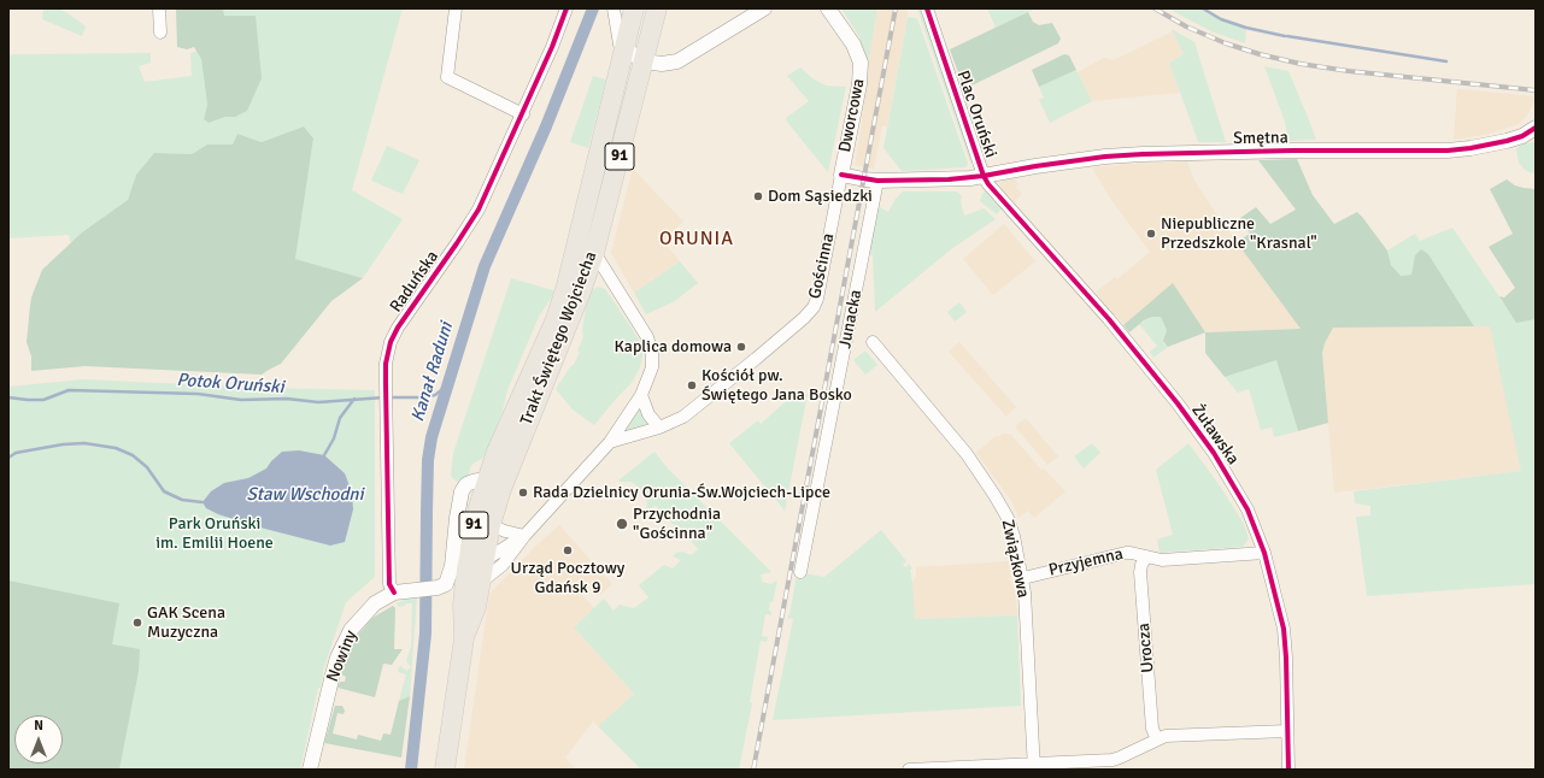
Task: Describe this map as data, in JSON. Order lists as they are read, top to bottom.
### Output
{
  "streets": {
    "main road": ["91", "Trakt Świętego Wojciecha"],
    "street": [
      "Plac Oruński",
      "Dworcowa",
      "Smętna",
      "Gościnna",
      "Raduńska",
      "Junacka",
      "Żuławska",
      "Związkowa",
      "Przyjemna",
      "Urocza",
      "Nowiny"
    ]
  },
  "crossings": [
    ["Plac Oruński", "Dworcowa"],
    ["Plac Oruński", "Smętna"],
    ["Plac Oruński", "Gościnna"],
    ["Plac Oruński", "Junacka"],
    ["Plac Oruński", "Żuławska"],
    ["Dworcowa", "Gościnna"],
    ["Smętna", "Żuławska"],
    ["Raduńska", "Nowiny"],
    ["Trakt Świętego Wojciecha", "Nowiny"],
    ["Żuławska", "Przyjemna"],
    ["Związkowa", "Przyjemna"],
    ["Przyjemna", "Urocza"]
  ],
  "districts": ["ORUNIA"],
  "water": ["Kanał Raduni", "Potok Oruński", "Staw Wschodni"],
  "parks": ["Park Oruński im. Emilii Hoene"],
  "places": [
    "Dom Sąsiedzki",
    "Niepubliczne Przedszkole \"Krasnal\"",
    "Kaplica domowa",
    "Kościół pw. Świętego Jana Bosko",
    "Rada Dzielnicy Orunia-Św.Wojciech-Lipce",
    "Przychodnia \"Gościnna\"",
    "Urząd Pocztowy Gdańsk 9",
    "GAK Scena Muzyczna"
  ],
  "north": "top"
}
